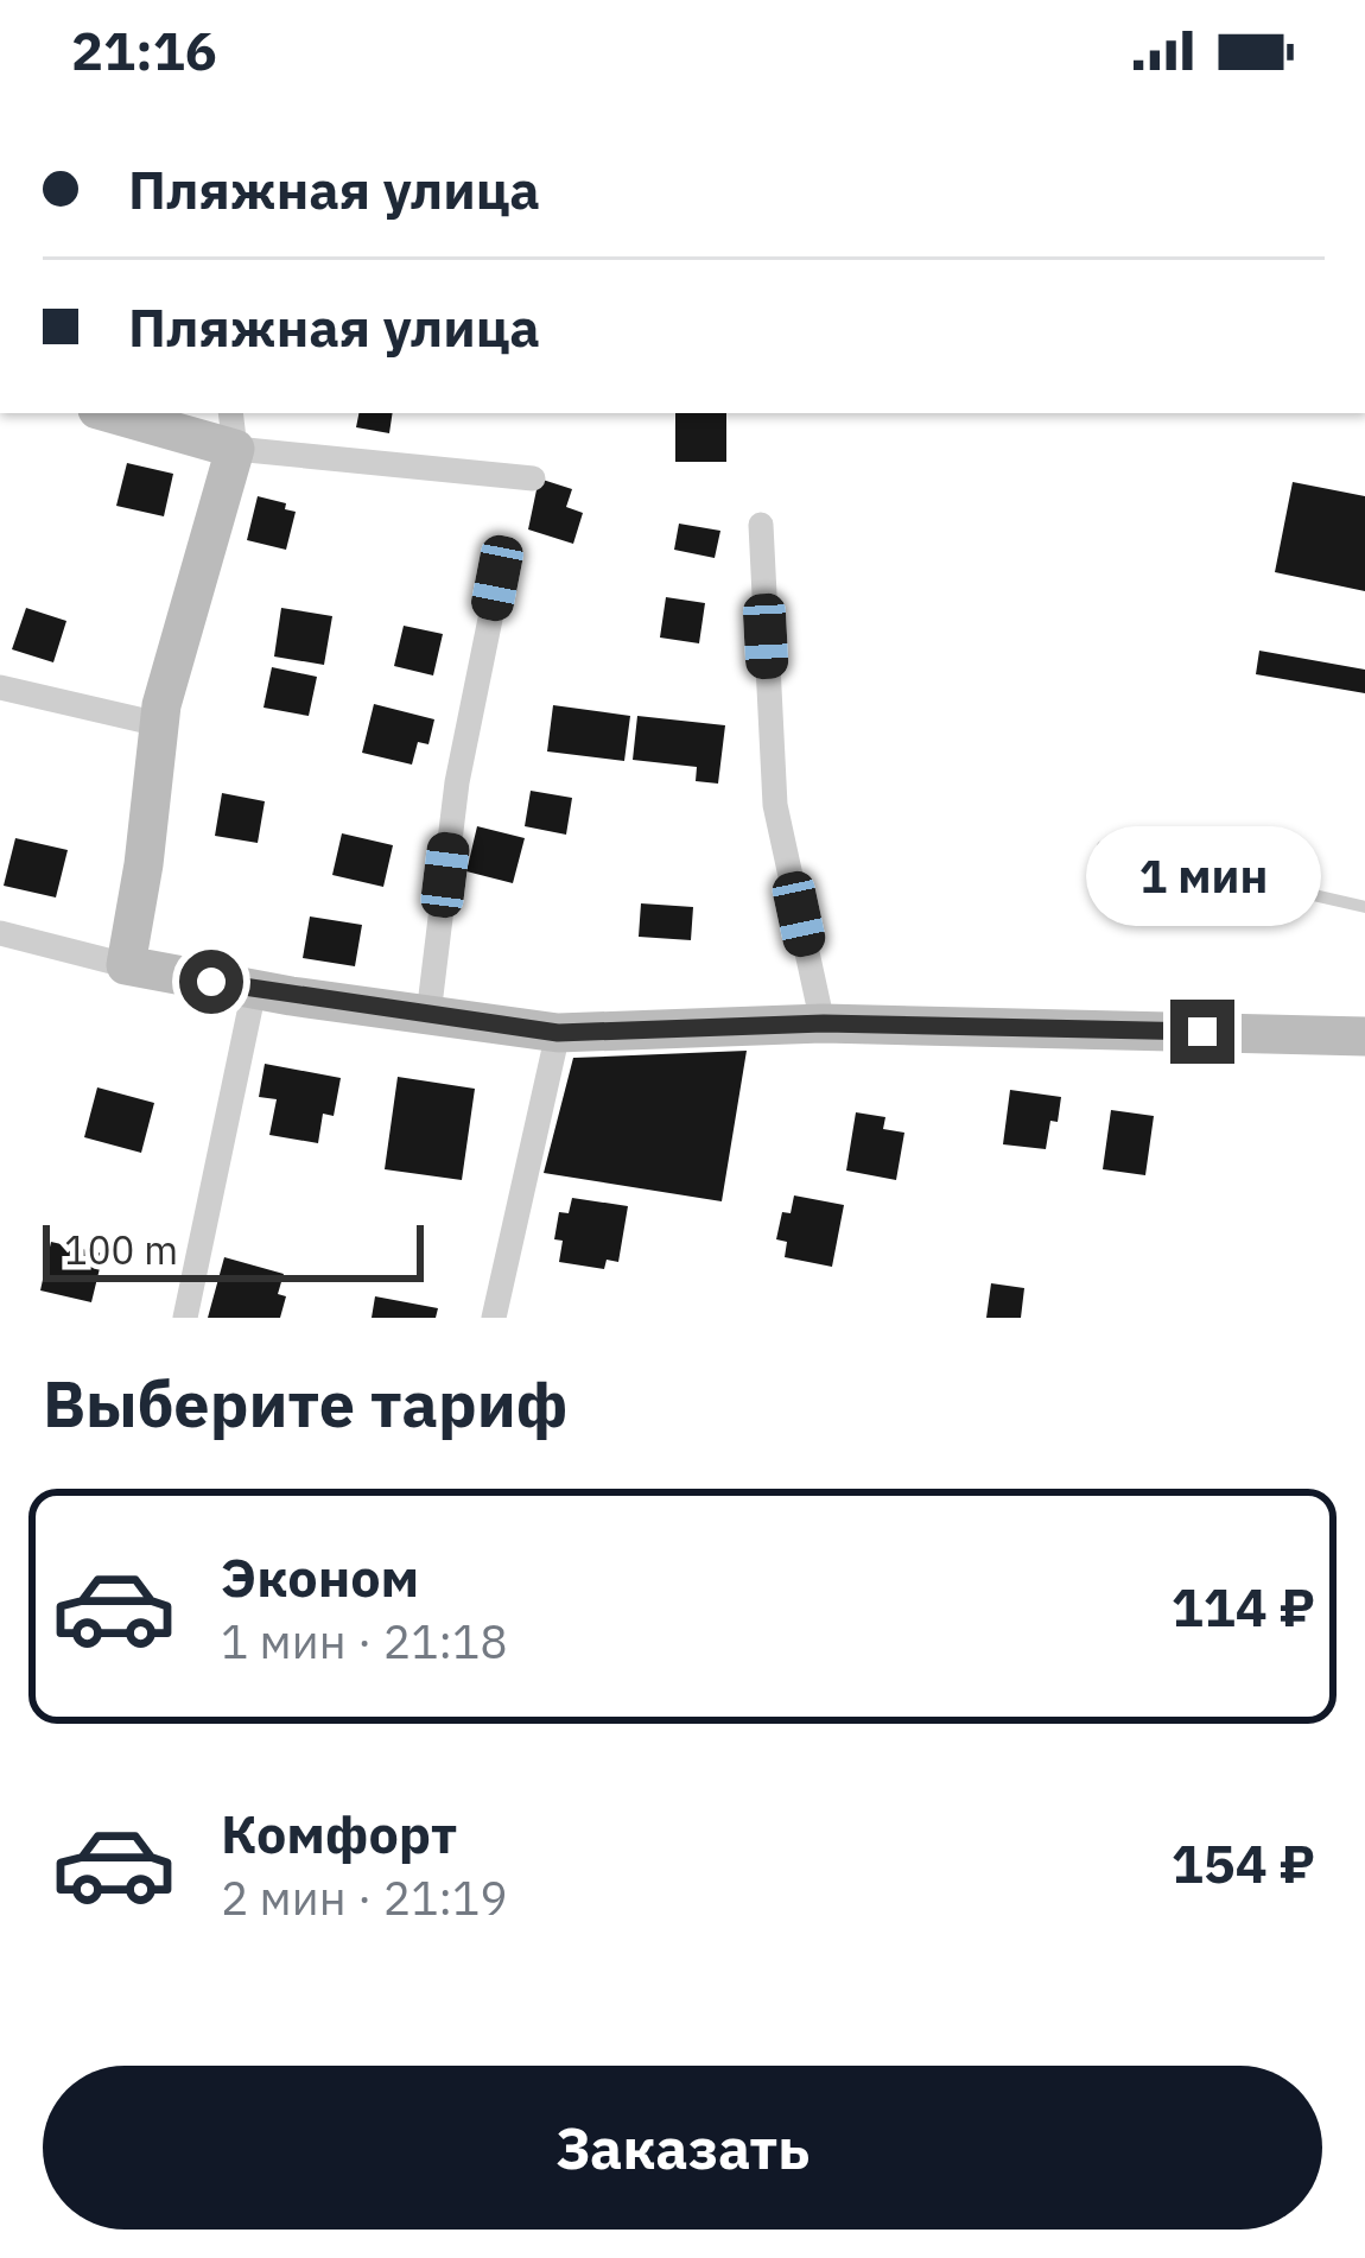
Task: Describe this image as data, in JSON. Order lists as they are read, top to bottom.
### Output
{
  "scale_bar": "100 m",
  "page": {
    "status": "21:16",
    "banner": ["Пляжная улица", "Пляжная улица"],
    "bubble": "1 мин",
    "scale": "100 m",
    "heading": "Выберите тариф",
    "list": [
      {
        "name": "Эконом",
        "note": "1 мин · 21:18",
        "value": "114 ₽"
      },
      {
        "name": "Комфорт",
        "note": "2 мин · 21:19",
        "value": "154 ₽"
      }
    ],
    "buttons": "Заказать"
  }
}
